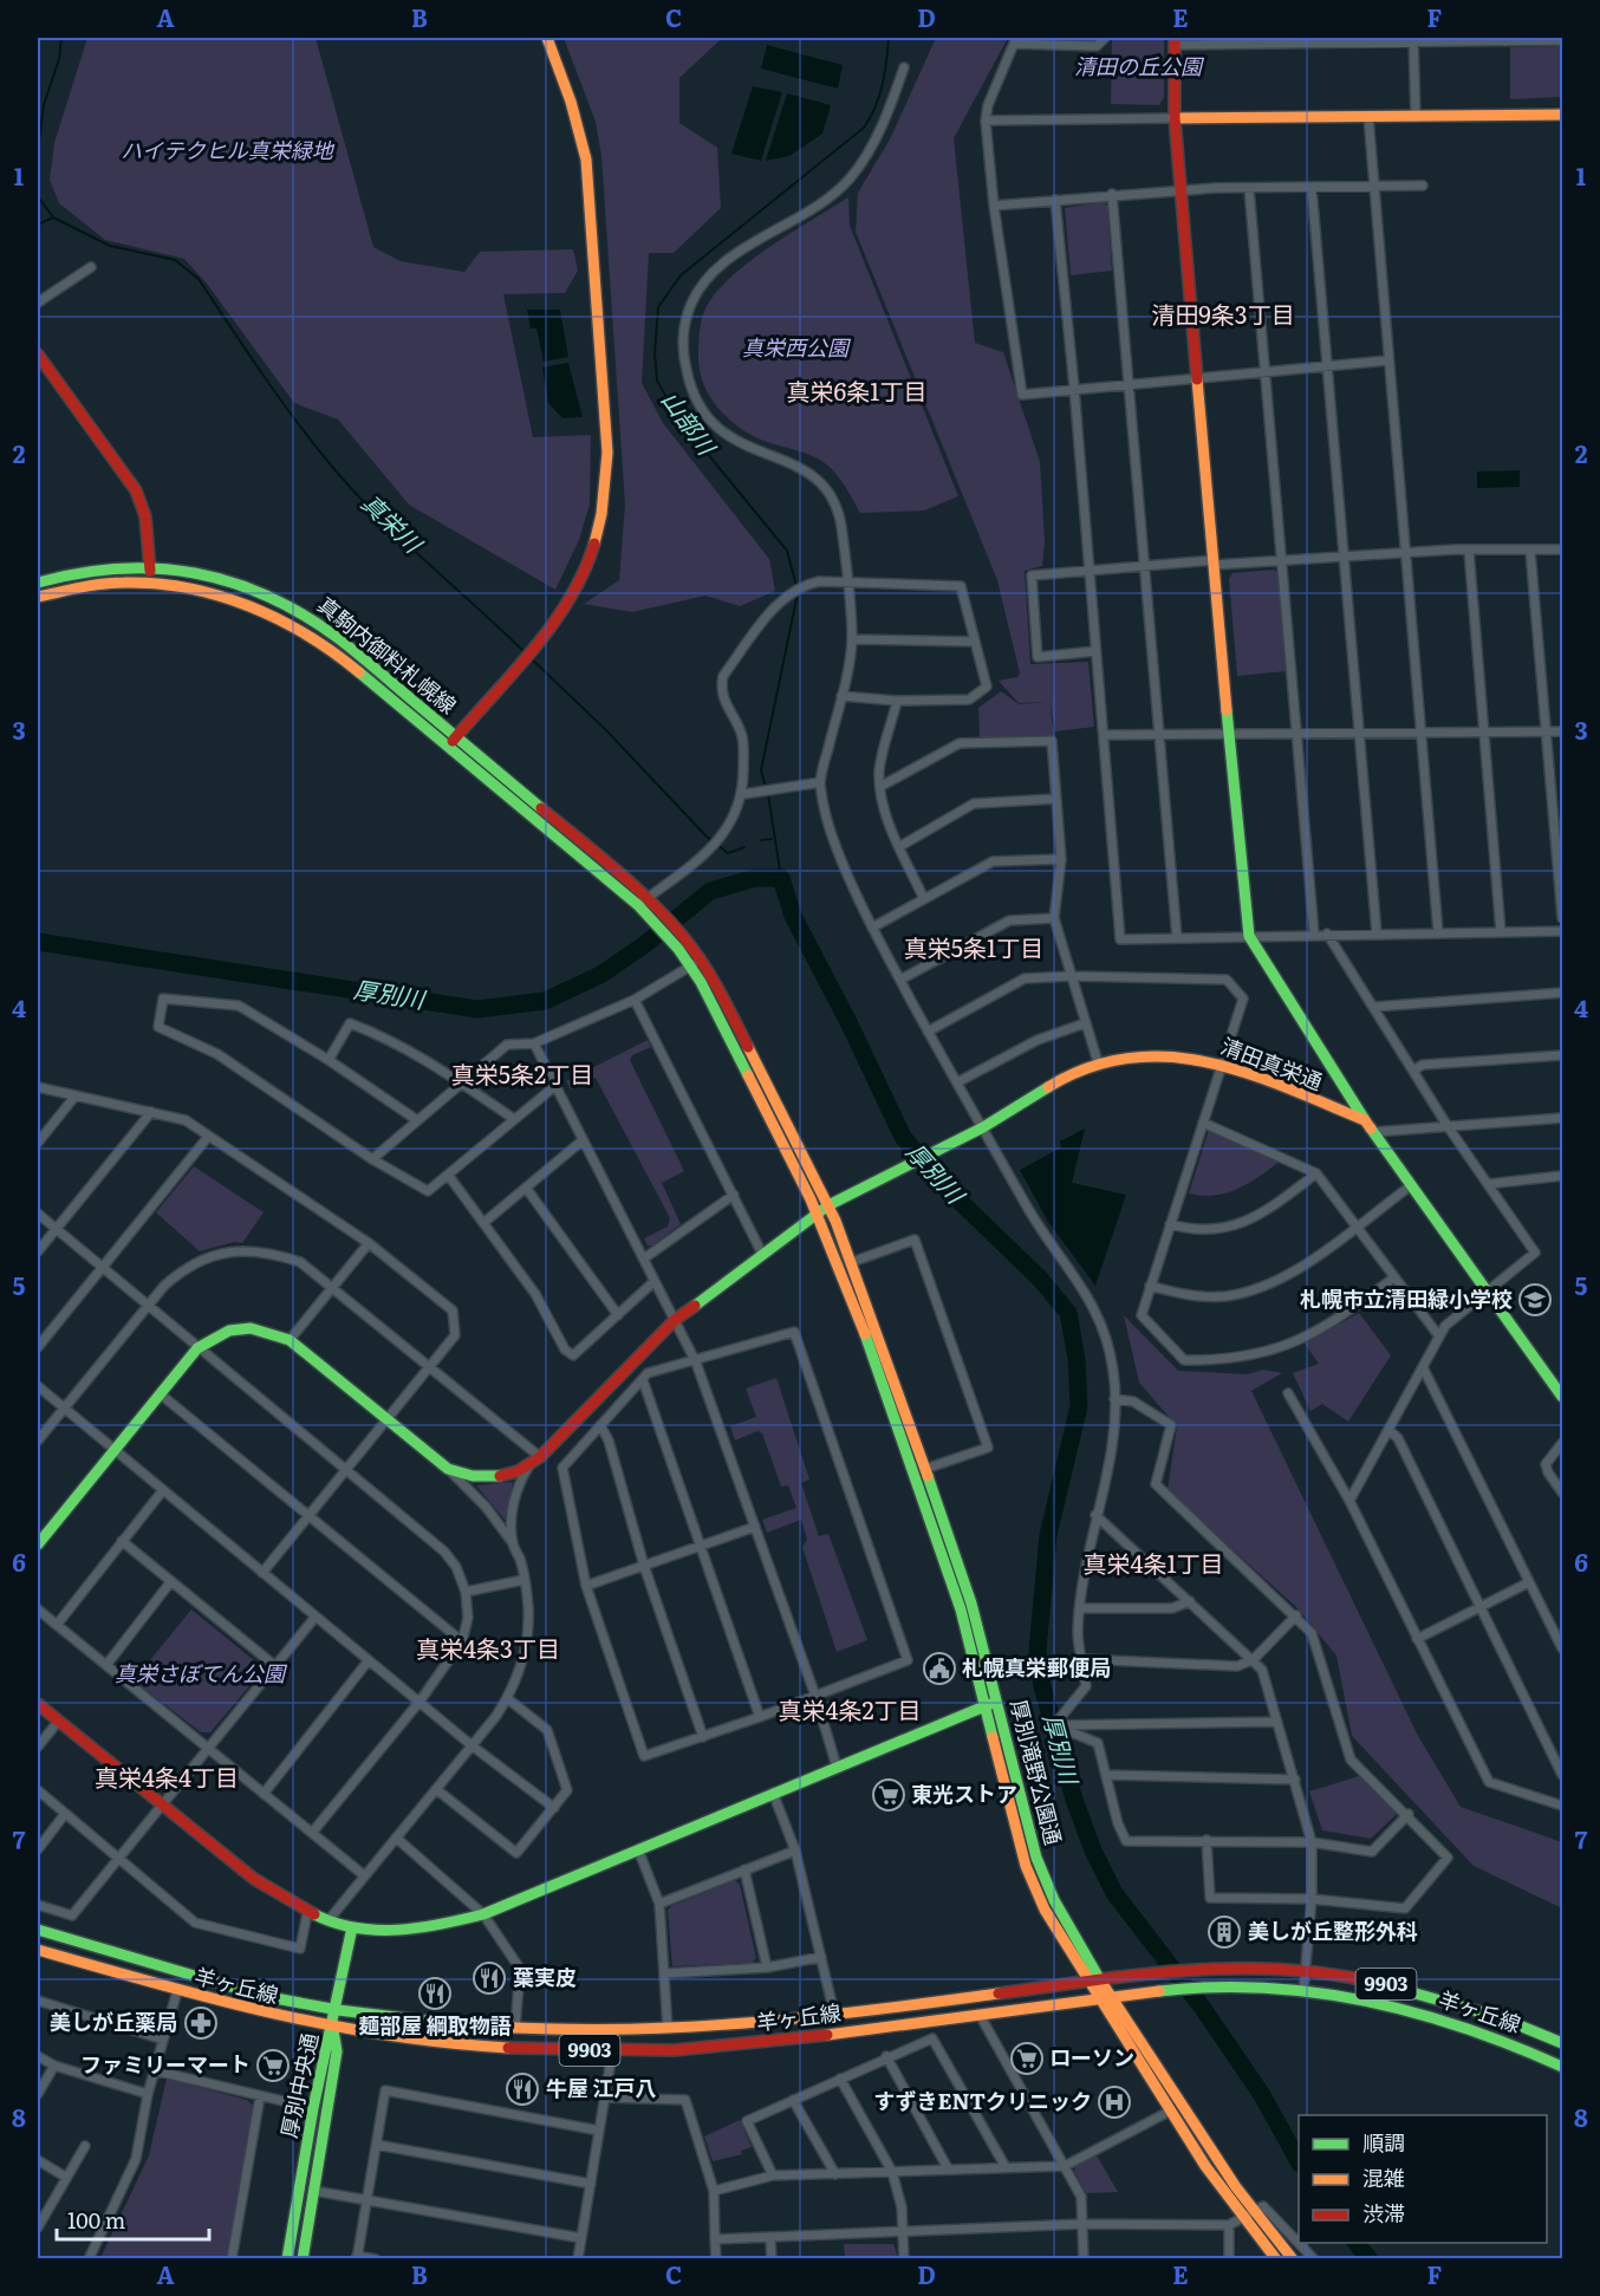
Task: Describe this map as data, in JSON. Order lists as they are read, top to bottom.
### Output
{
  "streets": {
    "main road": [
      "真駒内御料札幌線",
      "清田真栄通",
      "厚別滝野公園通",
      "9903",
      "羊ヶ丘線",
      "厚別中央通"
    ]
  },
  "crossings": [
    ["清田真栄通", "厚別滝野公園通"],
    ["厚別滝野公園通", "羊ヶ丘線"],
    ["羊ヶ丘線", "厚別中央通"]
  ],
  "districts": [
    "清田9条3丁目",
    "真栄6条1丁目",
    "真栄5条1丁目",
    "真栄5条2丁目",
    "真栄4条1丁目",
    "真栄4条3丁目",
    "真栄4条2丁目",
    "真栄4条4丁目"
  ],
  "water": ["山部川", "真栄川", "厚別川"],
  "parks": [
    "清田の丘公園",
    "ハイテクヒル真栄緑地",
    "真栄西公園",
    "真栄さぼてん公園"
  ],
  "places": {
    "school or university": ["札幌市立清田緑小学校"],
    "public building": ["札幌真栄郵便局"],
    "supermarket": ["東光ストア", "ローソン", "ファミリーマート"],
    "building": ["美しが丘整形外科"],
    "restaurant": ["葉実皮", "麺部屋 綱取物語", "牛屋 江戸八"],
    "pharmacy": ["美しが丘薬局"],
    "hospital": ["すずきENTクリニック"]
  },
  "legend": ["順調", "混雑", "渋滞"],
  "scale_bar": "100 m",
  "grid": {
    "columns": [
      "A",
      "B",
      "C",
      "D",
      "E",
      "F"
    ],
    "rows": [
      "1",
      "2",
      "3",
      "4",
      "5",
      "6",
      "7",
      "8"
    ]
  }
}
